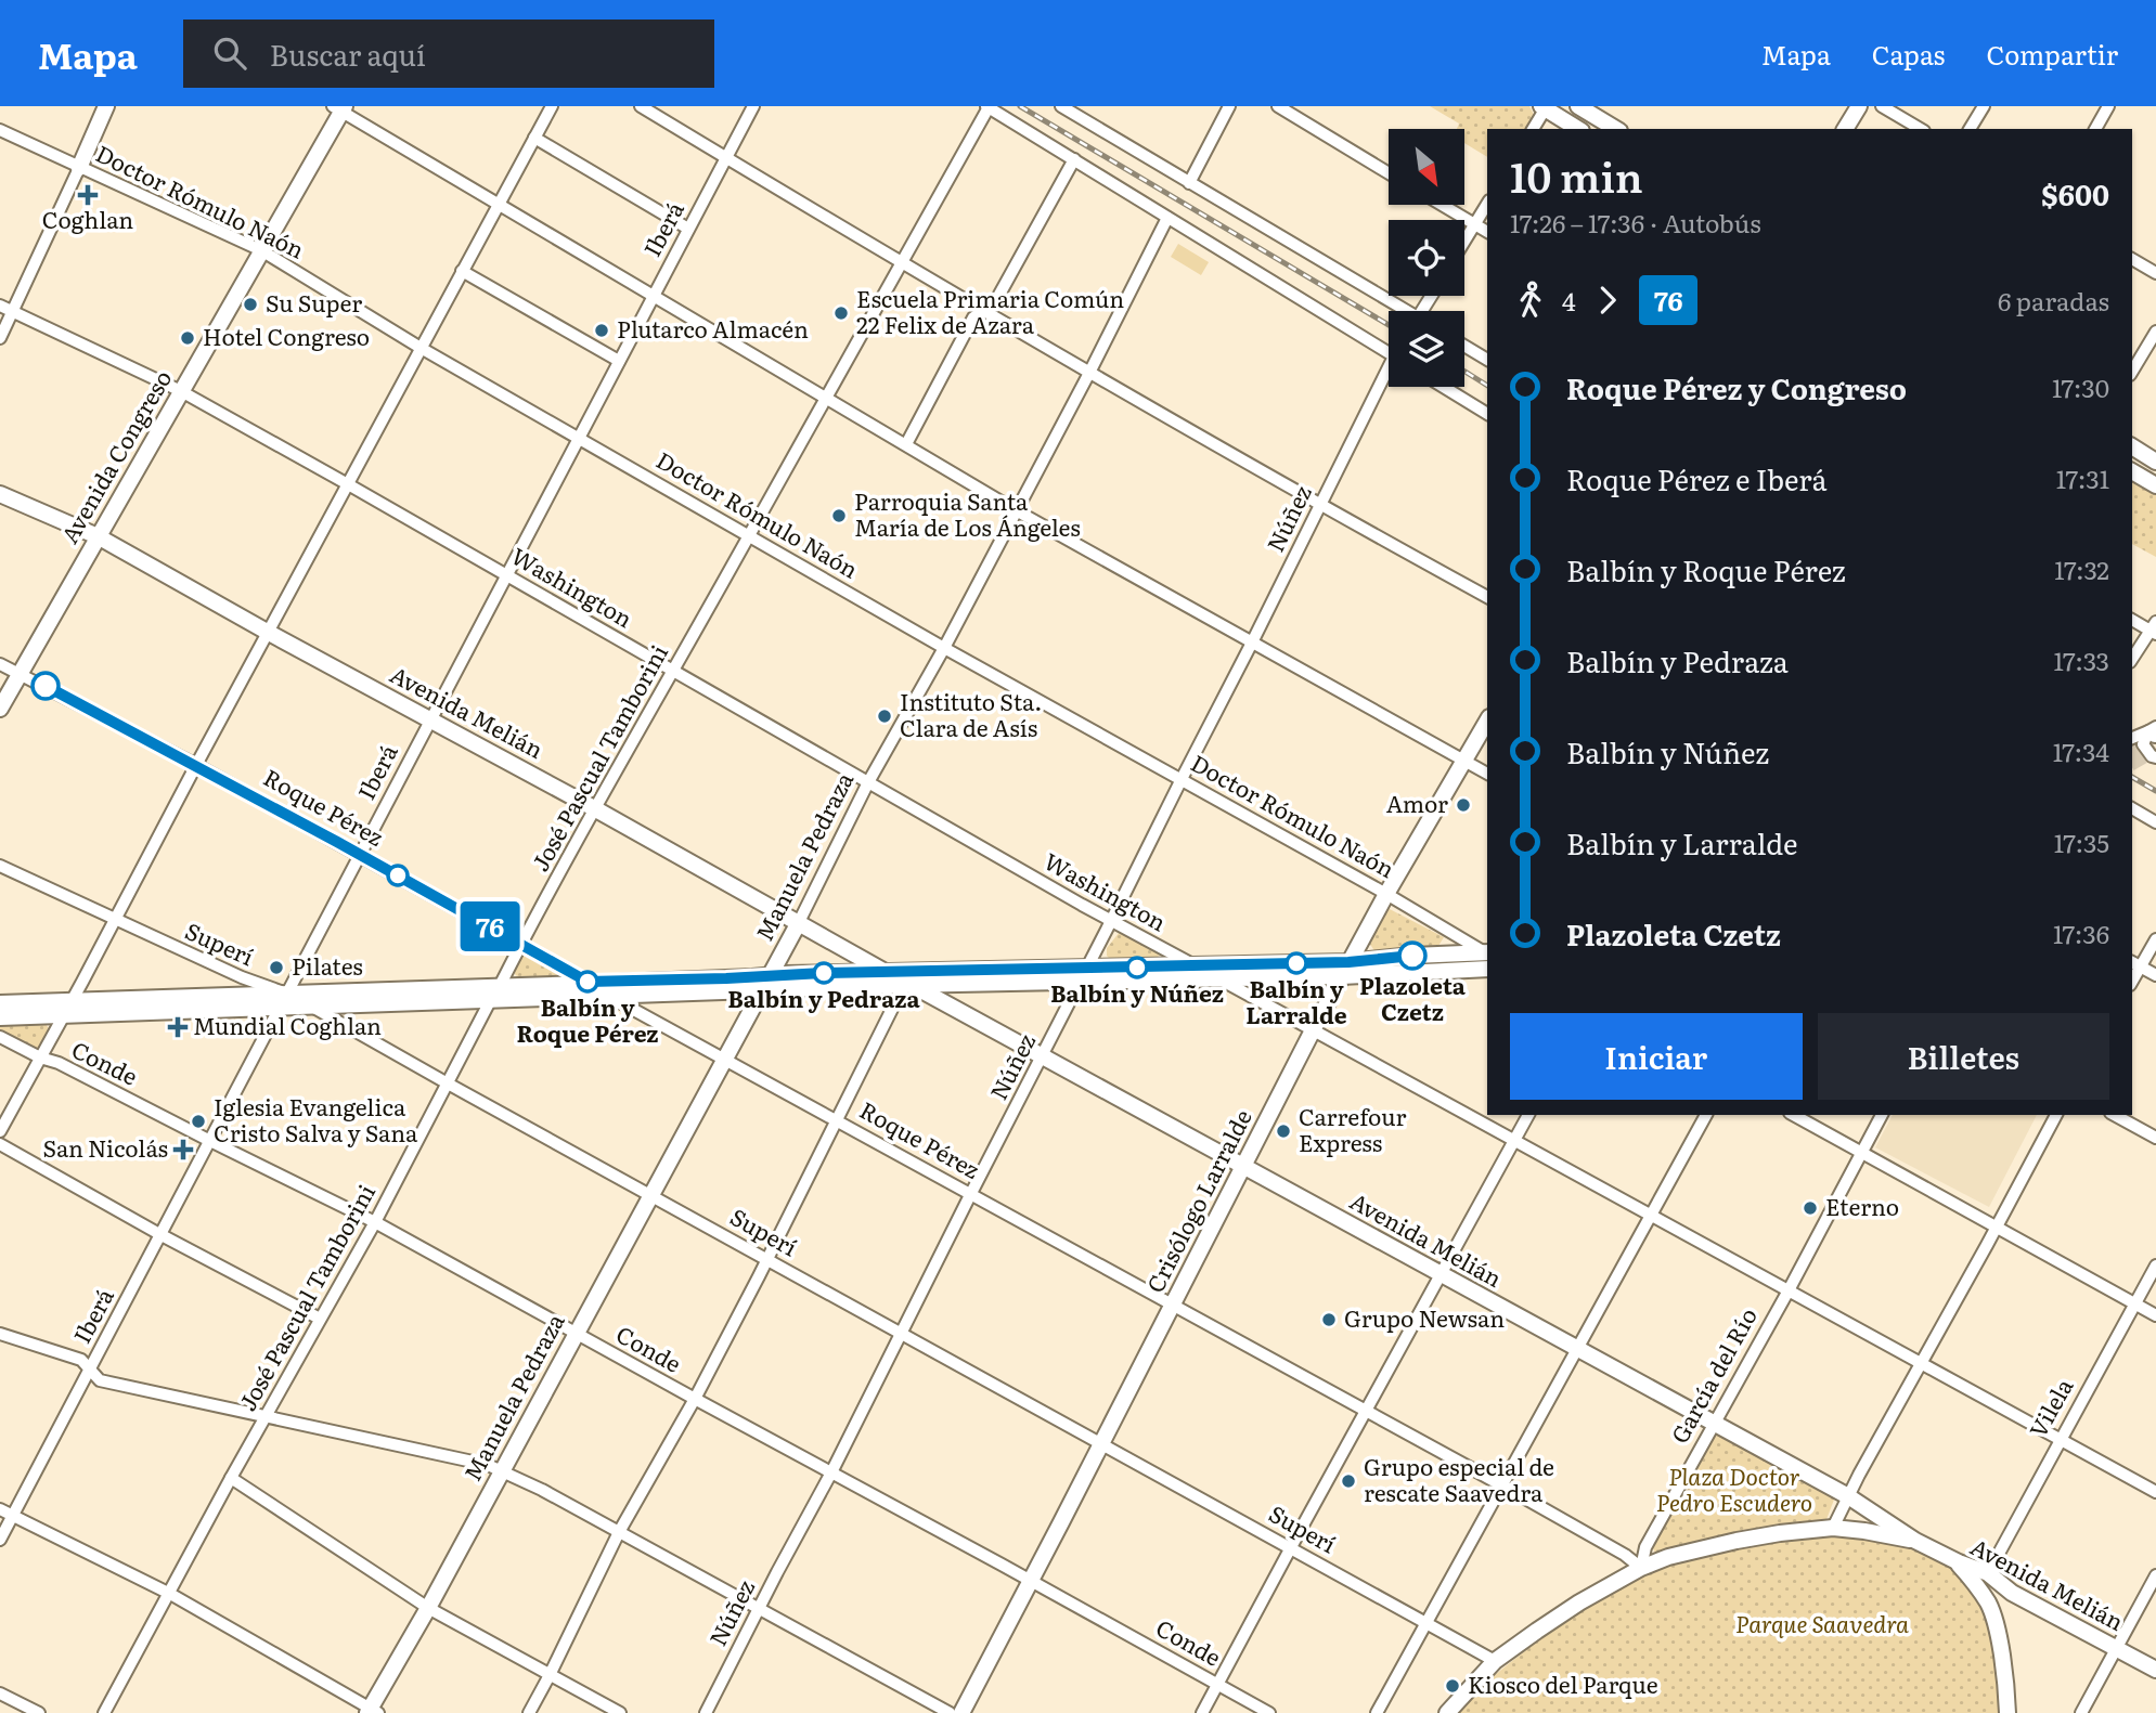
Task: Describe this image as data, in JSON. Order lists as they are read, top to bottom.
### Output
{
  "streets": {
    "street": [
      "Doctor Rómulo Naón",
      "Iberá",
      "Avenida Congreso",
      "Núñez",
      "Washington",
      "Avenida Melián",
      "José Pascual Tamborini",
      "Roque Pérez",
      "Manuela Pedraza",
      "Superí",
      "Conde",
      "Crisólogo Larralde",
      "García del Río",
      "Vilela"
    ]
  },
  "crossings": [
    ["Doctor Rómulo Naón", "Iberá"],
    ["Doctor Rómulo Naón", "Avenida Congreso"],
    ["Doctor Rómulo Naón", "Núñez"],
    ["Doctor Rómulo Naón", "José Pascual Tamborini"],
    ["Doctor Rómulo Naón", "Manuela Pedraza"],
    ["Doctor Rómulo Naón", "Crisólogo Larralde"],
    ["Iberá", "Washington"],
    ["Iberá", "Avenida Melián"],
    ["Iberá", "Roque Pérez"],
    ["Iberá", "Superí"],
    ["Iberá", "Conde"],
    ["Avenida Congreso", "Washington"],
    ["Avenida Congreso", "Avenida Melián"],
    ["Avenida Congreso", "Roque Pérez"],
    ["Núñez", "Washington"],
    ["Núñez", "Avenida Melián"],
    ["Núñez", "Roque Pérez"],
    ["Núñez", "Superí"],
    ["Núñez", "Conde"],
    ["Washington", "José Pascual Tamborini"],
    ["Washington", "Manuela Pedraza"],
    ["Avenida Melián", "José Pascual Tamborini"],
    ["Avenida Melián", "Manuela Pedraza"],
    ["Avenida Melián", "Crisólogo Larralde"],
    ["Avenida Melián", "García del Río"],
    ["Avenida Melián", "Vilela"],
    ["José Pascual Tamborini", "Roque Pérez"],
    ["José Pascual Tamborini", "Superí"],
    ["José Pascual Tamborini", "Conde"],
    ["Roque Pérez", "Manuela Pedraza"],
    ["Roque Pérez", "Crisólogo Larralde"],
    ["Roque Pérez", "García del Río"],
    ["Manuela Pedraza", "Superí"],
    ["Manuela Pedraza", "Conde"],
    ["Superí", "Crisólogo Larralde"],
    ["Conde", "Crisólogo Larralde"]
  ],
  "parks": ["Plaza Doctor Pedro Escudero", "Parque Saavedra"],
  "places": {
    "health": ["Coghlan", "Mundial Coghlan", "San Nicolás"],
    "other": [
      "Su Super",
      "Escuela Primaria Común 22 Felix de Azara",
      "Plutarco Almacén",
      "Hotel Congreso",
      "Parroquia Santa María de Los Ángeles",
      "Instituto Sta. Clara de Asís",
      "Amor",
      "Plazoleta Czetz",
      "Balbín y Larralde",
      "Pilates",
      "Balbín y Núñez",
      "Balbín y Pedraza",
      "Balbín y Roque Pérez",
      "Iglesia Evangelica Cristo Salva y Sana",
      "Carrefour Express",
      "Eterno",
      "Grupo Newsan",
      "Grupo especial de rescate Saavedra",
      "Kiosco del Parque"
    ]
  },
  "lines": ["bus line 76"],
  "north": "bottom right",
  "page": {
    "header": "Mapa",
    "search": "Buscar aquí",
    "nav": ["Mapa", "Capas", "Compartir"],
    "on_map": "76",
    "heading": ["10 min", "17:26 – 17:36 · Autobús", "$600"],
    "legs": ["4", "76", "6 paradas"],
    "list": [
      {
        "name": "Roque Pérez y Congreso",
        "value": "17:30"
      },
      {
        "name": "Roque Pérez e Iberá",
        "value": "17:31"
      },
      {
        "name": "Balbín y Roque Pérez",
        "value": "17:32"
      },
      {
        "name": "Balbín y Pedraza",
        "value": "17:33"
      },
      {
        "name": "Balbín y Núñez",
        "value": "17:34"
      },
      {
        "name": "Balbín y Larralde",
        "value": "17:35"
      },
      {
        "name": "Plazoleta Czetz",
        "value": "17:36"
      }
    ],
    "buttons": ["Iniciar", "Billetes"]
  }
}
